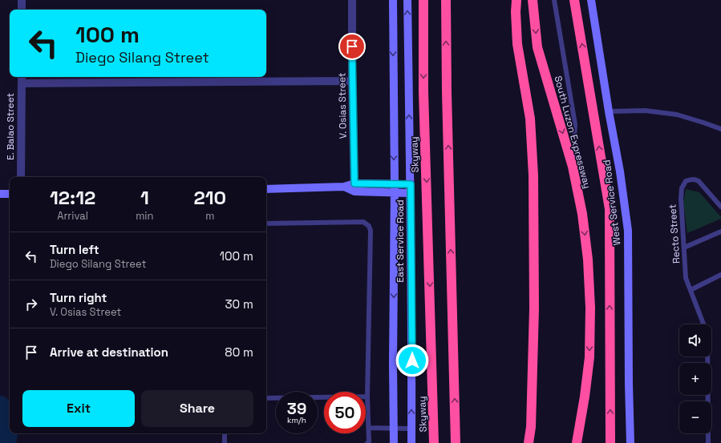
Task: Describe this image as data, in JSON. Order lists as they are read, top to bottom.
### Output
{
  "streets": {
    "highway": ["South Luzon Expressway", "Skyway"],
    "main road": ["West Service Road", "East Service Road"],
    "street": ["V. Osias Street", "E. Balao Street"],
    "lane": ["Recto Street"]
  },
  "page": {
    "turn": ["100 m", "Diego Silang Street"],
    "eta": [
      "12:12",
      "Arrival",
      "1",
      "min",
      "210",
      "m"
    ],
    "list": [
      {
        "name": "Turn left",
        "note": "Diego Silang Street",
        "value": "100 m"
      },
      {
        "name": "Turn right",
        "note": "V. Osias Street",
        "value": "30 m"
      },
      {
        "name": "Arrive at destination",
        "value": "80 m"
      }
    ],
    "map_buttons": ["+", "−"],
    "buttons": ["Exit", "Share"],
    "speed": "39 km/h",
    "limit": "50"
  }
}
